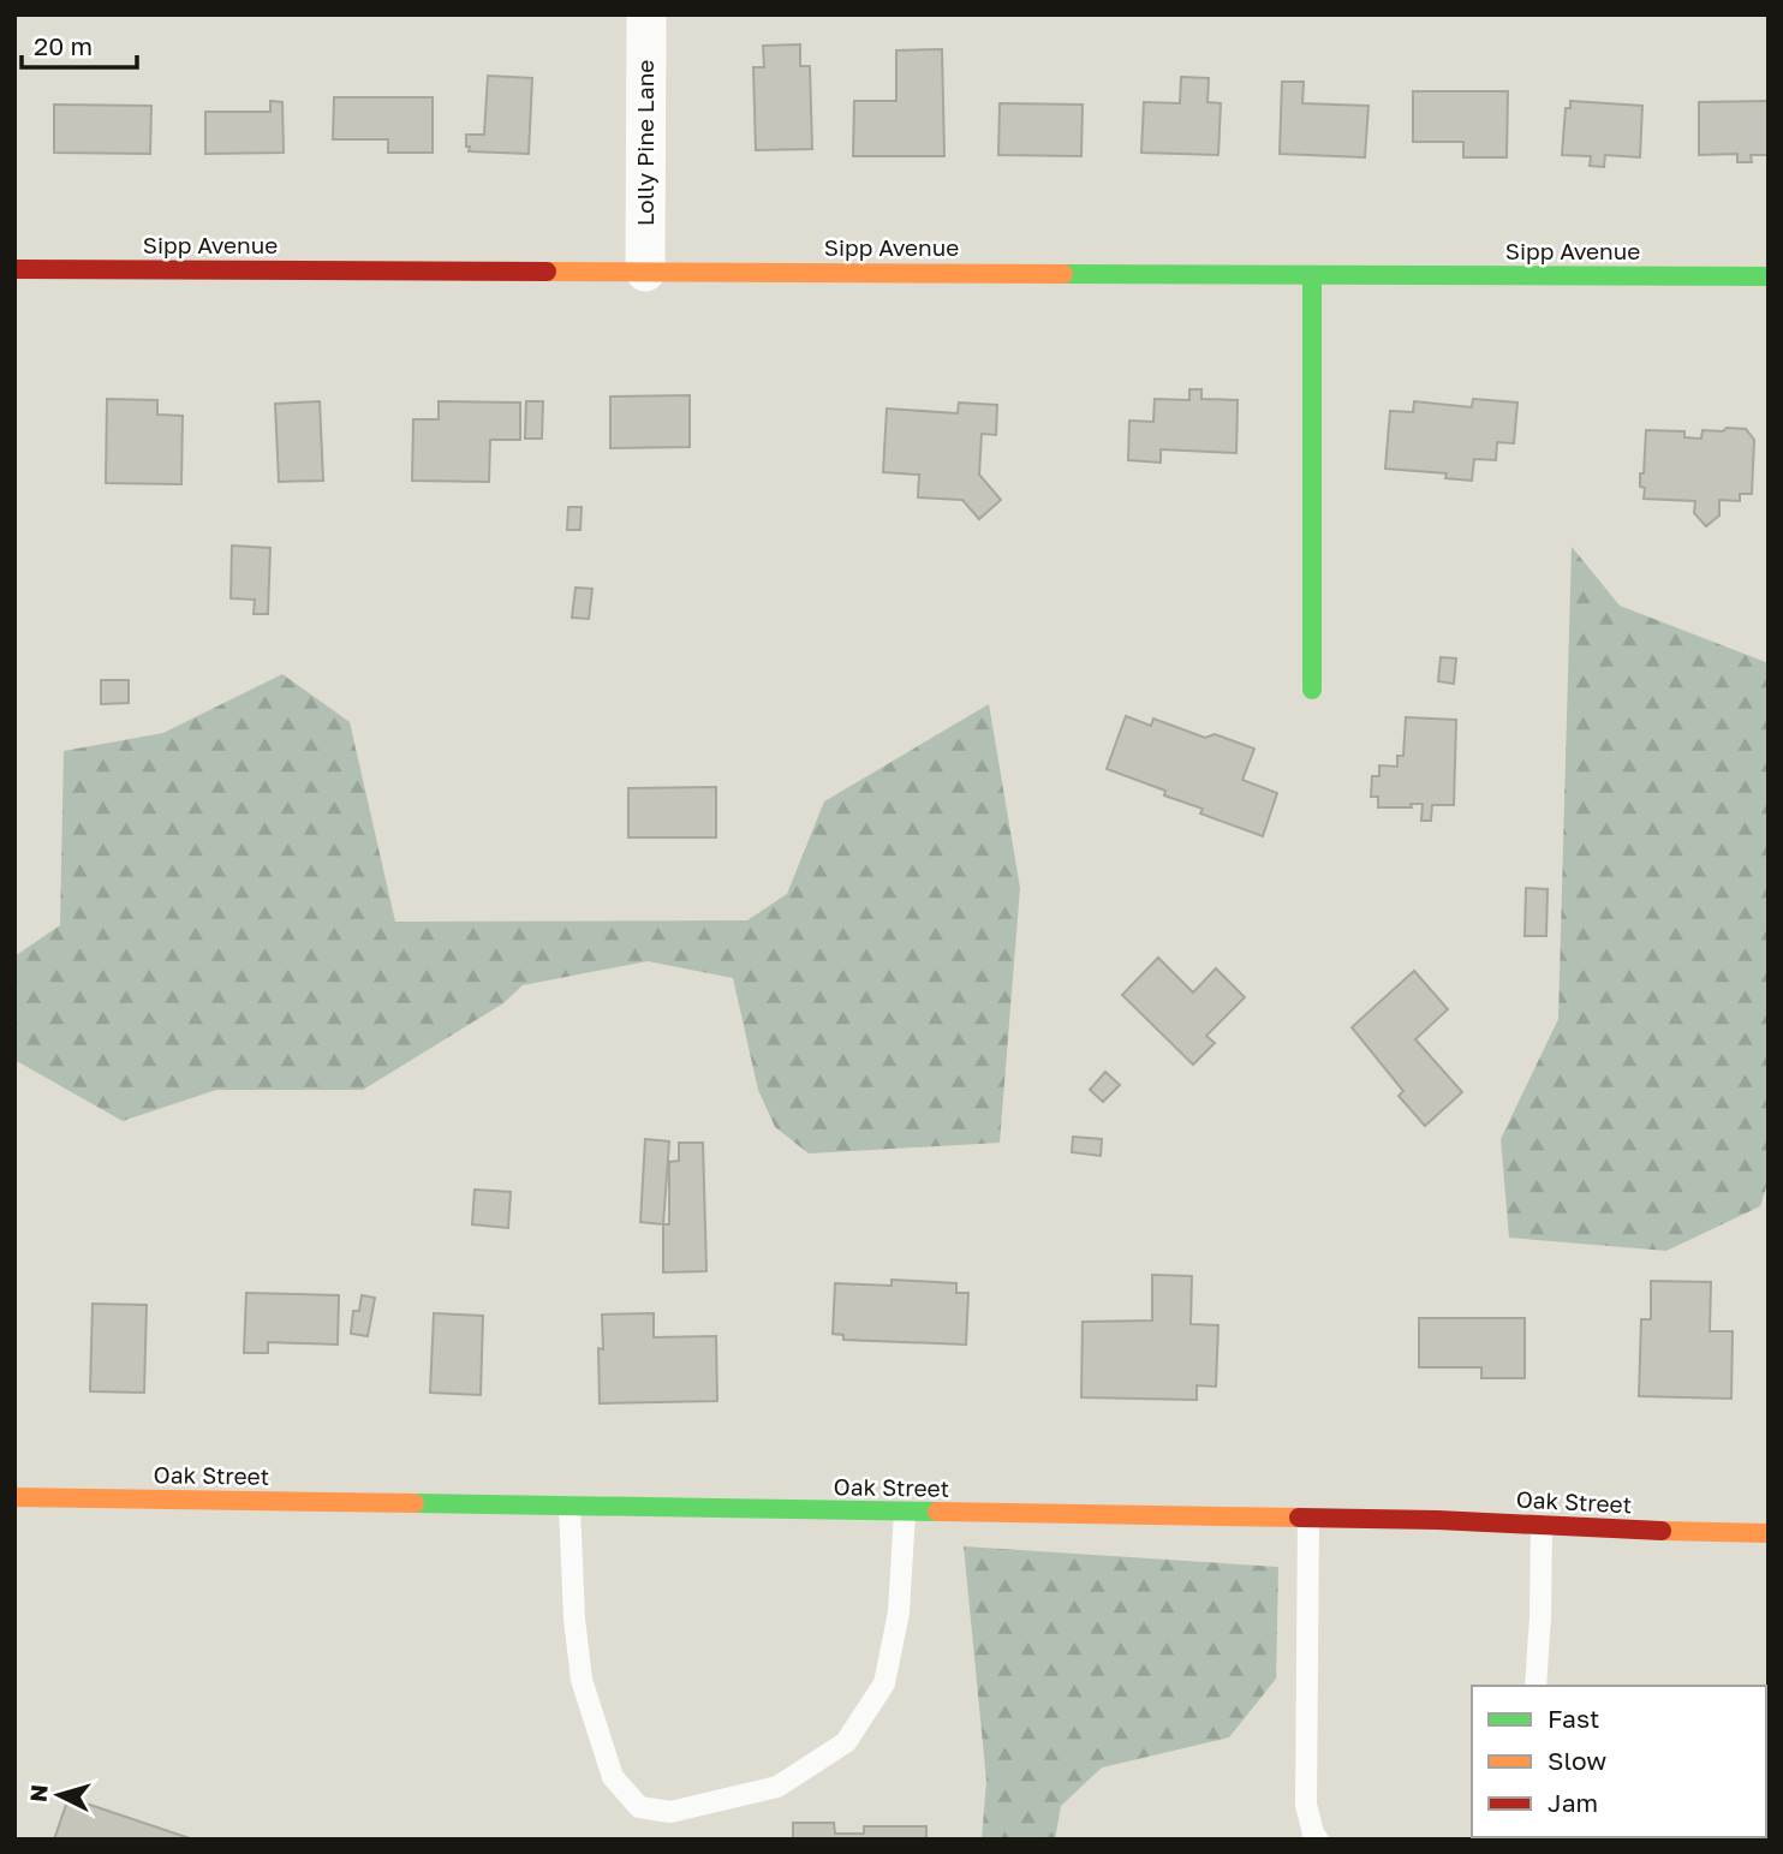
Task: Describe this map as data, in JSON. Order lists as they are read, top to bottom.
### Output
{
  "streets": {
    "street": ["Lolly Pine Lane", "Sipp Avenue", "Oak Street"]
  },
  "crossings": [
    ["Lolly Pine Lane", "Sipp Avenue"]
  ],
  "legend": ["Fast", "Slow", "Jam"],
  "scale_bar": "20 m",
  "north": "left"
}
